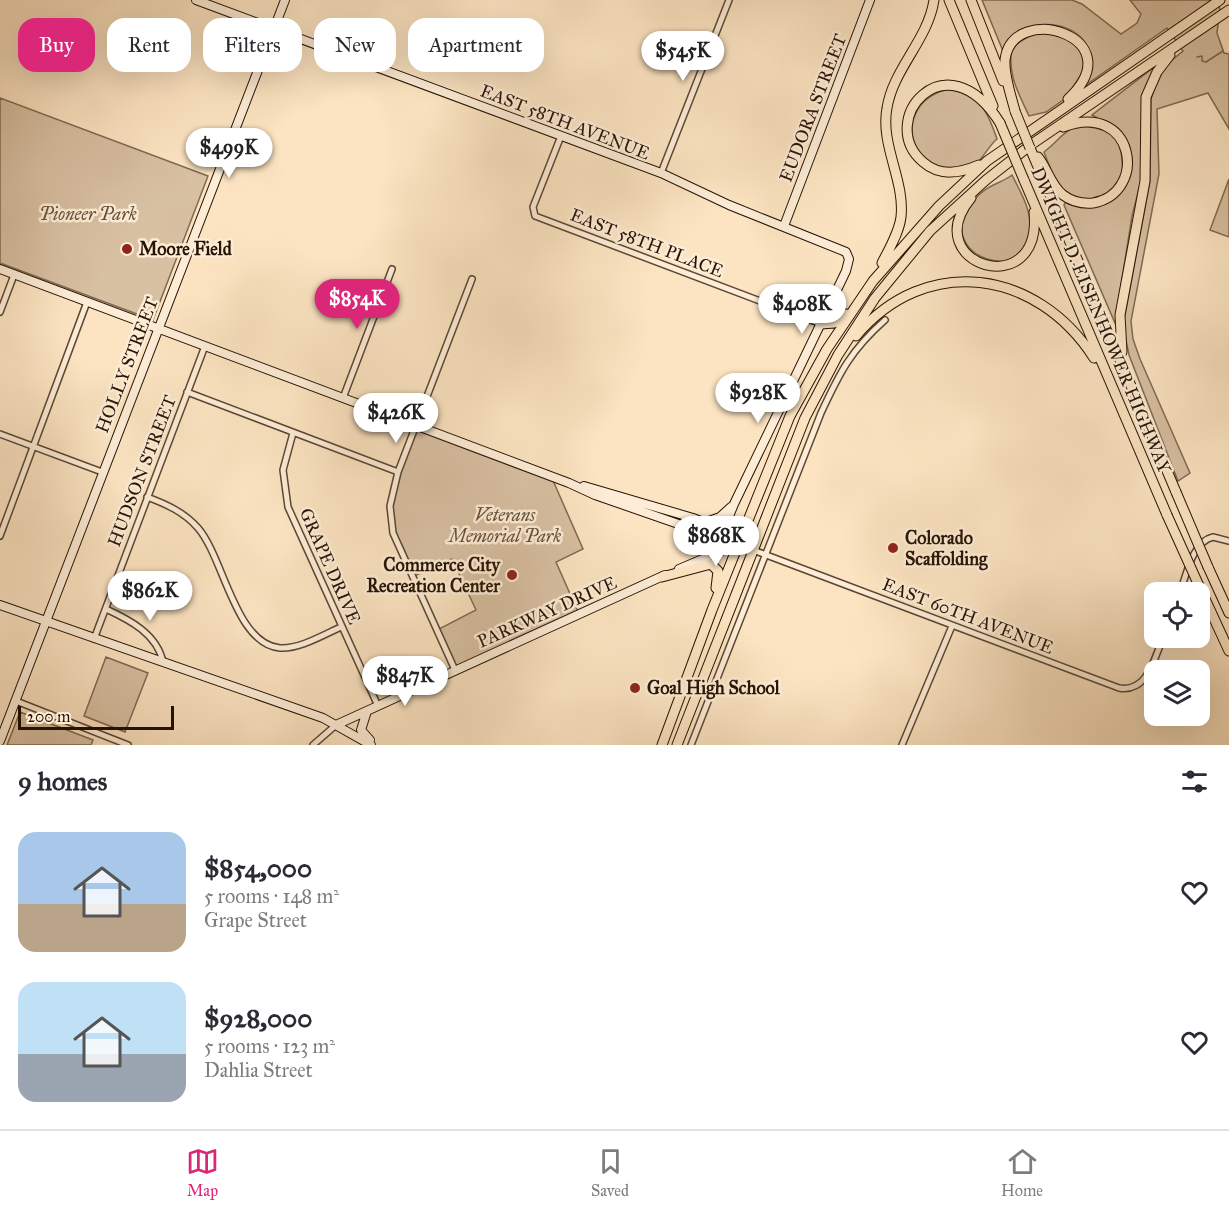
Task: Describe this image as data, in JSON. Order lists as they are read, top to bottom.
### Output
{
  "streets": {
    "highway": ["DWIGHT D. EISENHOWER HIGHWAY"],
    "street": [
      "EUDORA STREET",
      "EAST 58TH AVENUE",
      "EAST 58TH PLACE",
      "HOLLY STREET",
      "HUDSON STREET",
      "GRAPE DRIVE",
      "PARKWAY DRIVE",
      "EAST 60TH AVENUE"
    ]
  },
  "crossings": [
    ["EUDORA STREET", "EAST 58TH AVENUE"],
    ["EAST 58TH AVENUE", "EAST 58TH PLACE"],
    ["HOLLY STREET", "EAST 60TH AVENUE"],
    ["HUDSON STREET", "EAST 60TH AVENUE"],
    ["GRAPE DRIVE", "PARKWAY DRIVE"],
    ["PARKWAY DRIVE", "EAST 60TH AVENUE"]
  ],
  "parks": ["Pioneer Park", "Veterans Memorial Park"],
  "places": [
    "Moore Field",
    "Colorado Scaffolding",
    "Commerce City Recreation Center",
    "Goal High School"
  ],
  "scale_bar": "200 m",
  "page": {
    "chip": [
      "Buy",
      "Rent",
      "Filters",
      "New",
      "Apartment"
    ],
    "price": [
      "$545K",
      "$499K",
      "$854K",
      "$408K",
      "$928K",
      "$426K",
      "$868K",
      "$862K",
      "$847K"
    ],
    "scale": "200 m",
    "heading": "9 homes",
    "list": [
      {
        "name": "$854,000",
        "note": "5 rooms · 148 m² · Grape Street"
      },
      {
        "name": "$928,000",
        "note": "5 rooms · 123 m² · Dahlia Street"
      }
    ],
    "tabs": ["Map", "Saved", "Home"]
  }
}
